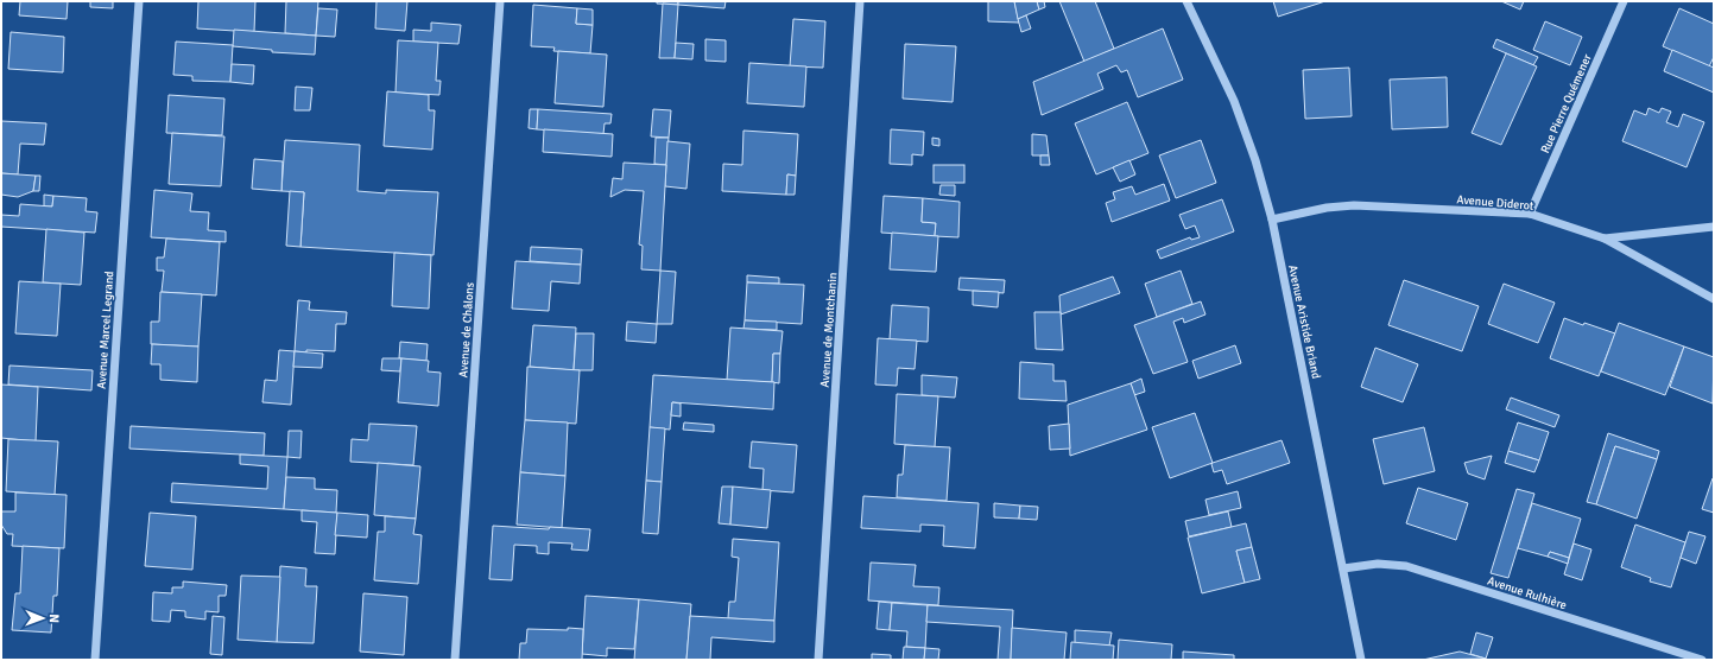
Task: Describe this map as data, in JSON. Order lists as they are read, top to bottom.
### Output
{
  "streets": {
    "street": [
      "Rue Pierre Quémener",
      "Avenue Diderot",
      "Avenue Aristide Briand",
      "Avenue Marcel Legrand",
      "Avenue de Châlons",
      "Avenue de Montchanin",
      "Avenue Rulhière"
    ]
  },
  "crossings": [
    ["Rue Pierre Quémener", "Avenue Diderot"],
    ["Avenue Diderot", "Avenue Aristide Briand"],
    ["Avenue Aristide Briand", "Avenue Rulhière"]
  ],
  "north": "right"
}
